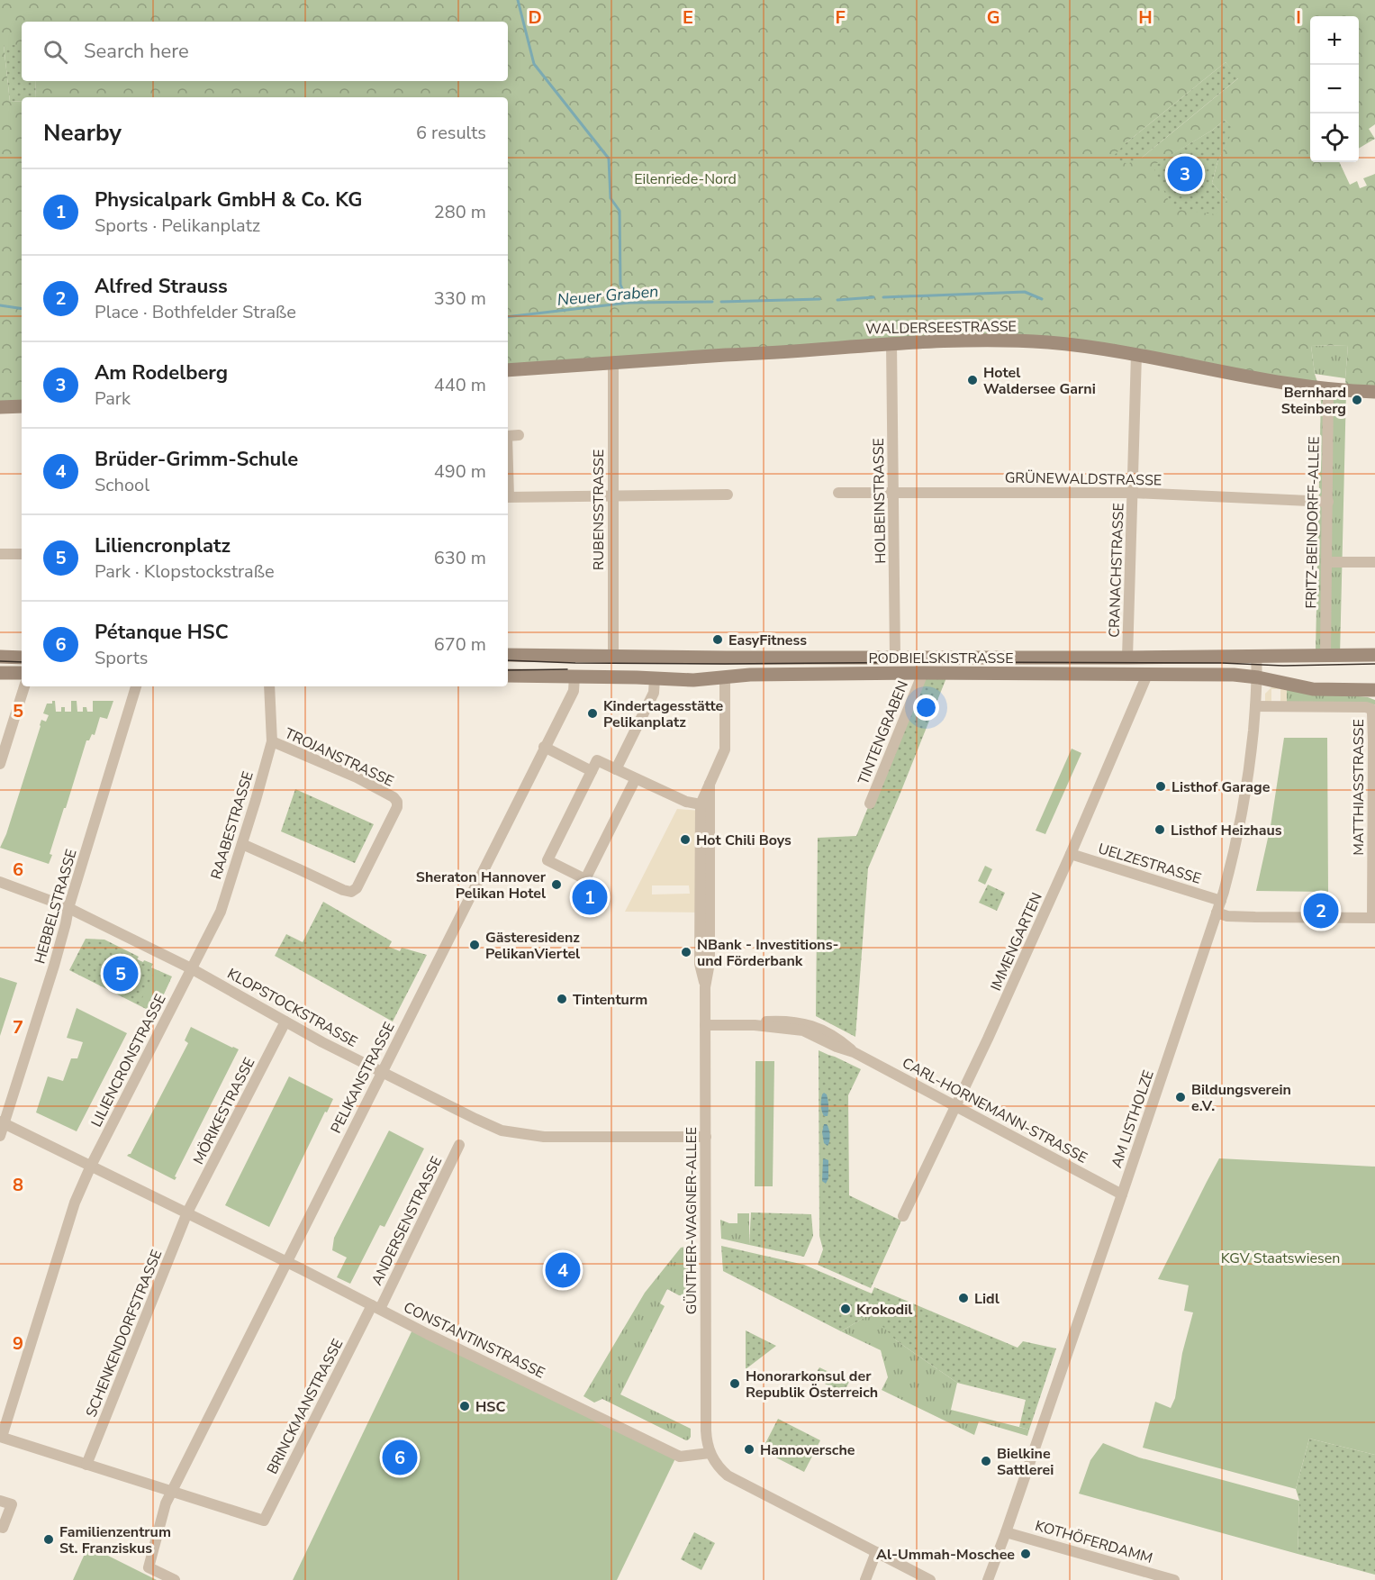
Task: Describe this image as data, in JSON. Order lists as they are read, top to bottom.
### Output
{
  "streets": {
    "main road": ["WALDERSEESTRASSE", "PODBIELSKISTRASSE"],
    "street": [
      "GRÜNEWALDSTRASSE",
      "HOLBEINSTRASSE",
      "RUBENSSTRASSE",
      "FRITZ-BEINDORFF-ALLEE",
      "CRANACHSTRASSE",
      "TINTENGRABEN",
      "TROJANSTRASSE",
      "MATTHIASSTRASSE",
      "RAABESTRASSE",
      "UELZESTRASSE",
      "HEBBELSTRASSE",
      "IMMENGARTEN",
      "KLOPSTOCKSTRASSE",
      "LILIENCRONSTRASSE",
      "PELIKANSTRASSE",
      "CARL-HORNEMANN-STRASSE",
      "MÖRIKESTRASSE",
      "AM LISTHOLZE",
      "ANDERSENSTRASSE",
      "GÜNTHER-WAGNER-ALLEE",
      "SCHENKENDORFSTRASSE",
      "CONSTANTINSTRASSE",
      "BRINCKMANSTRASSE",
      "KOTHÖFERDAMM"
    ]
  },
  "crossings": [
    ["WALDERSEESTRASSE", "HOLBEINSTRASSE"],
    ["WALDERSEESTRASSE", "RUBENSSTRASSE"],
    ["WALDERSEESTRASSE", "FRITZ-BEINDORFF-ALLEE"],
    ["WALDERSEESTRASSE", "CRANACHSTRASSE"],
    ["GRÜNEWALDSTRASSE", "HOLBEINSTRASSE"],
    ["GRÜNEWALDSTRASSE", "FRITZ-BEINDORFF-ALLEE"],
    ["GRÜNEWALDSTRASSE", "CRANACHSTRASSE"],
    ["HOLBEINSTRASSE", "PODBIELSKISTRASSE"],
    ["RUBENSSTRASSE", "PODBIELSKISTRASSE"],
    ["FRITZ-BEINDORFF-ALLEE", "PODBIELSKISTRASSE"],
    ["CRANACHSTRASSE", "PODBIELSKISTRASSE"],
    ["PODBIELSKISTRASSE", "TINTENGRABEN"],
    ["PODBIELSKISTRASSE", "IMMENGARTEN"],
    ["PODBIELSKISTRASSE", "PELIKANSTRASSE"],
    ["PODBIELSKISTRASSE", "AM LISTHOLZE"],
    ["PODBIELSKISTRASSE", "GÜNTHER-WAGNER-ALLEE"],
    ["TROJANSTRASSE", "RAABESTRASSE"],
    ["MATTHIASSTRASSE", "AM LISTHOLZE"],
    ["RAABESTRASSE", "KLOPSTOCKSTRASSE"],
    ["RAABESTRASSE", "LILIENCRONSTRASSE"],
    ["UELZESTRASSE", "IMMENGARTEN"],
    ["UELZESTRASSE", "AM LISTHOLZE"],
    ["HEBBELSTRASSE", "KLOPSTOCKSTRASSE"],
    ["HEBBELSTRASSE", "CONSTANTINSTRASSE"],
    ["IMMENGARTEN", "CARL-HORNEMANN-STRASSE"],
    ["KLOPSTOCKSTRASSE", "LILIENCRONSTRASSE"],
    ["KLOPSTOCKSTRASSE", "PELIKANSTRASSE"],
    ["KLOPSTOCKSTRASSE", "MÖRIKESTRASSE"],
    ["KLOPSTOCKSTRASSE", "GÜNTHER-WAGNER-ALLEE"],
    ["LILIENCRONSTRASSE", "CONSTANTINSTRASSE"],
    ["PELIKANSTRASSE", "CONSTANTINSTRASSE"],
    ["PELIKANSTRASSE", "BRINCKMANSTRASSE"],
    ["CARL-HORNEMANN-STRASSE", "AM LISTHOLZE"],
    ["CARL-HORNEMANN-STRASSE", "GÜNTHER-WAGNER-ALLEE"],
    ["MÖRIKESTRASSE", "SCHENKENDORFSTRASSE"],
    ["MÖRIKESTRASSE", "CONSTANTINSTRASSE"],
    ["AM LISTHOLZE", "KOTHÖFERDAMM"],
    ["ANDERSENSTRASSE", "CONSTANTINSTRASSE"],
    ["ANDERSENSTRASSE", "BRINCKMANSTRASSE"],
    ["GÜNTHER-WAGNER-ALLEE", "CONSTANTINSTRASSE"],
    ["SCHENKENDORFSTRASSE", "CONSTANTINSTRASSE"],
    ["CONSTANTINSTRASSE", "BRINCKMANSTRASSE"]
  ],
  "water": ["Neuer Graben"],
  "parks": ["Eilenriede-Nord", "KGV Staatswiesen"],
  "places": [
    "Hotel Waldersee Garni",
    "Bernhard Steinberg",
    "EasyFitness",
    "Kindertagesstätte Pelikanplatz",
    "Listhof Garage",
    "Listhof Heizhaus",
    "Hot Chili Boys",
    "Sheraton Hannover Pelikan Hotel",
    "Gästeresidenz PelikanViertel",
    "NBank - Investitions- und Förderbank",
    "Tintenturm",
    "Bildungsverein e.V.",
    "Lidl",
    "Krokodil",
    "Honorarkonsul der Republik Österreich",
    "HSC",
    "Hannoversche",
    "Bielkine Sattlerei",
    "Familienzentrum St. Franziskus",
    "Al-Ummah-Moschee"
  ],
  "page": {
    "map_buttons": ["+", "−"],
    "search": "Search here",
    "heading": ["Nearby", "6 results"],
    "pins": [
      "3",
      "1",
      "2",
      "5",
      "4",
      "6"
    ],
    "list": [
      {
        "mark": "1",
        "name": "Physicalpark GmbH & Co. KG",
        "note": "Sports · Pelikanplatz",
        "value": "280 m"
      },
      {
        "mark": "2",
        "name": "Alfred Strauss",
        "note": "Place · Bothfelder Straße",
        "value": "330 m"
      },
      {
        "mark": "3",
        "name": "Am Rodelberg",
        "note": "Park",
        "value": "440 m"
      },
      {
        "mark": "4",
        "name": "Brüder-Grimm-Schule",
        "note": "School",
        "value": "490 m"
      },
      {
        "mark": "5",
        "name": "Liliencronplatz",
        "note": "Park · Klopstockstraße",
        "value": "630 m"
      },
      {
        "mark": "6",
        "name": "Pétanque HSC",
        "note": "Sports",
        "value": "670 m"
      }
    ]
  },
  "grid": {
    "columns": [
      "D",
      "E",
      "F",
      "G",
      "H",
      "I"
    ],
    "rows": [
      "5",
      "6",
      "7",
      "8",
      "9"
    ]
  }
}
